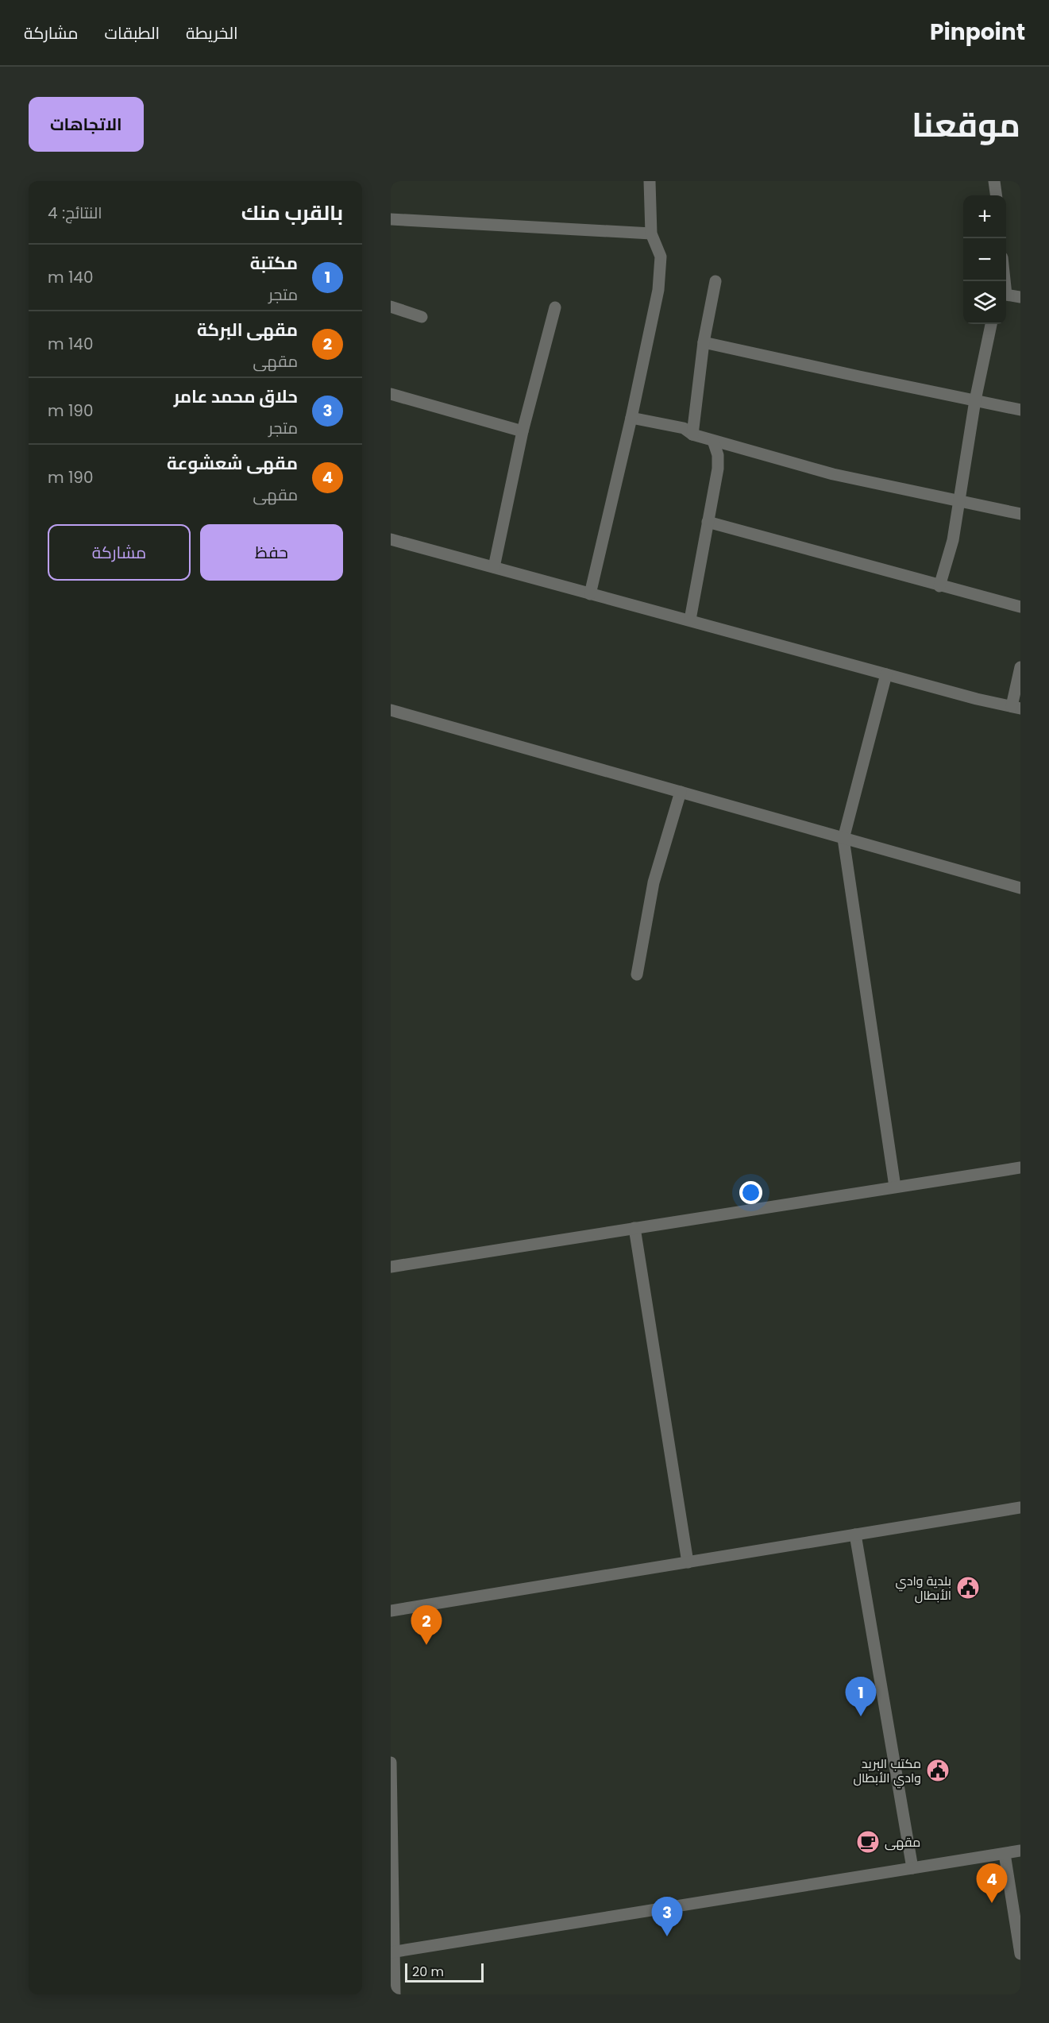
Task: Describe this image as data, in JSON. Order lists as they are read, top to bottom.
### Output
{
  "places": {
    "public building": ["بلدية وادي الأبطال", "مكتب البريد وادي الأبطال"],
    "cafe": ["مقهى"]
  },
  "scale_bar": "20 m",
  "page": {
    "header": "Pinpoint",
    "nav": ["الخريطة", "الطبقات", "مشاركة"],
    "title": "موقعنا",
    "buttons": [
      "الاتجاهات",
      ["حفظ", "مشاركة"]
    ],
    "heading": ["بالقرب منك", "النتائج: 4"],
    "map_buttons": ["+", "−"],
    "list": [
      {
        "mark": "1",
        "name": "مكتبة",
        "note": "متجر",
        "value": "140 m"
      },
      {
        "mark": "2",
        "name": "مقهى البركة",
        "note": "مقهى",
        "value": "140 m"
      },
      {
        "mark": "3",
        "name": "حلاق محمد عامر",
        "note": "متجر",
        "value": "190 m"
      },
      {
        "mark": "4",
        "name": "مقهى شعشوعة",
        "note": "مقهى",
        "value": "190 m"
      }
    ],
    "pins": [
      "2",
      "1",
      "4",
      "3"
    ],
    "scale": "20 m"
  }
}
